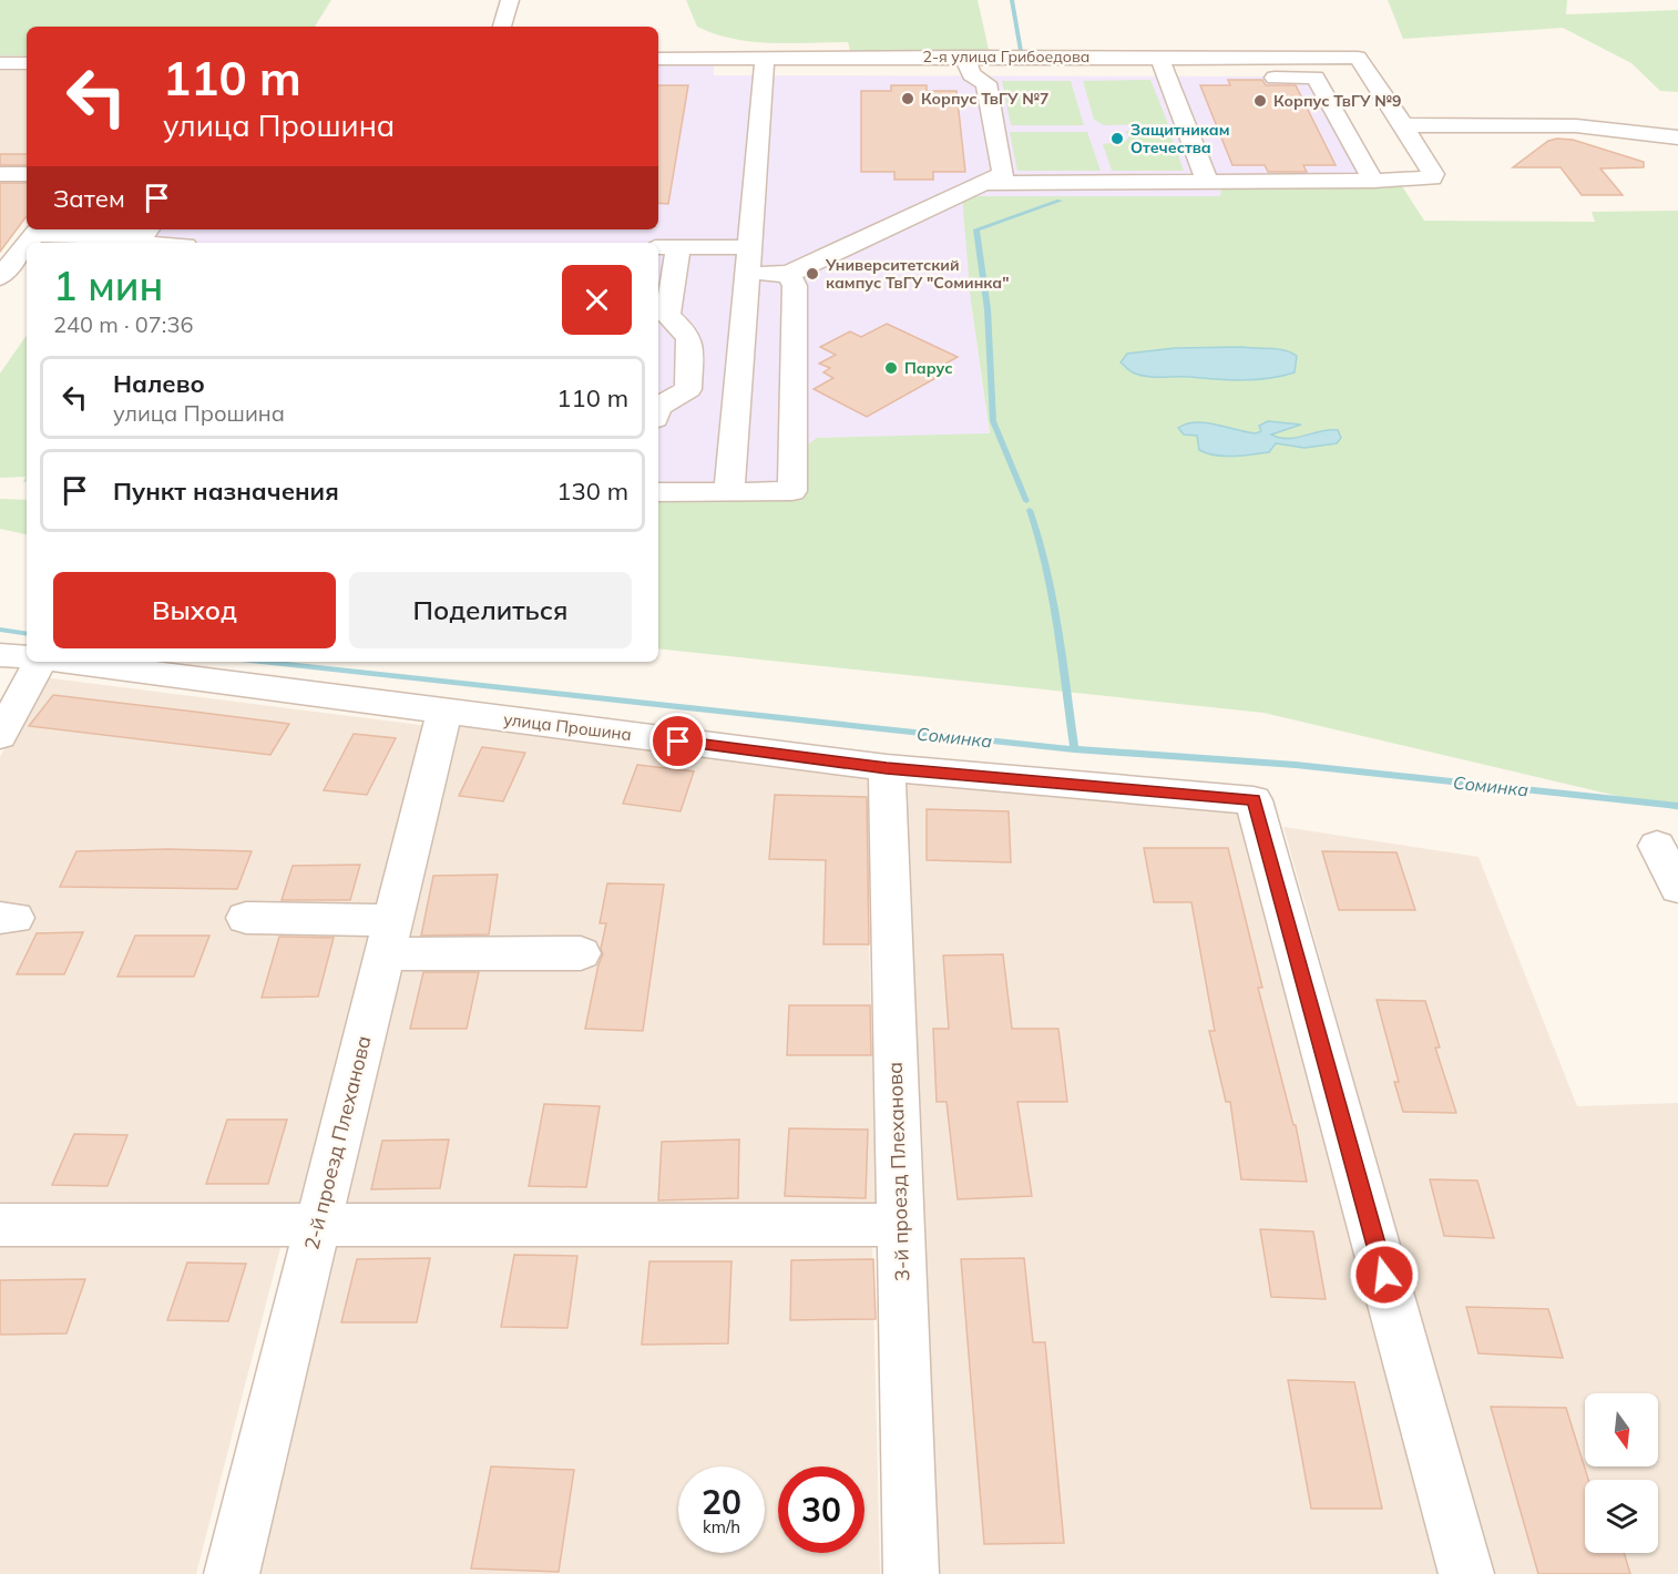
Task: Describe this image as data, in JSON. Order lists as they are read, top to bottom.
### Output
{
  "streets": {
    "street": [
      "2-я улица Грибоедова",
      "улица Прошина",
      "2-й проезд Плеханова",
      "3-й проезд Плеханова"
    ]
  },
  "crossings": [
    ["улица Прошина", "2-й проезд Плеханова"],
    ["улица Прошина", "3-й проезд Плеханова"]
  ],
  "water": ["Соминка"],
  "places": [
    "Корпус ТвГУ №7",
    "Корпус ТвГУ №9",
    "Защитникам Отечества",
    "Университетский кампус ТвГУ \"Соминка\"",
    "Парус"
  ],
  "north": "bottom",
  "page": {
    "turn": ["110 m", "улица Прошина"],
    "then": "Затем",
    "heading": ["1 мин", "240 m · 07:36"],
    "list": [
      {
        "name": "Налево",
        "note": "улица Прошина",
        "value": "110 m"
      },
      {
        "name": "Пункт назначения",
        "value": "130 m"
      }
    ],
    "buttons": ["Выход", "Поделиться"],
    "speed": "20 km/h",
    "limit": "30"
  }
}
